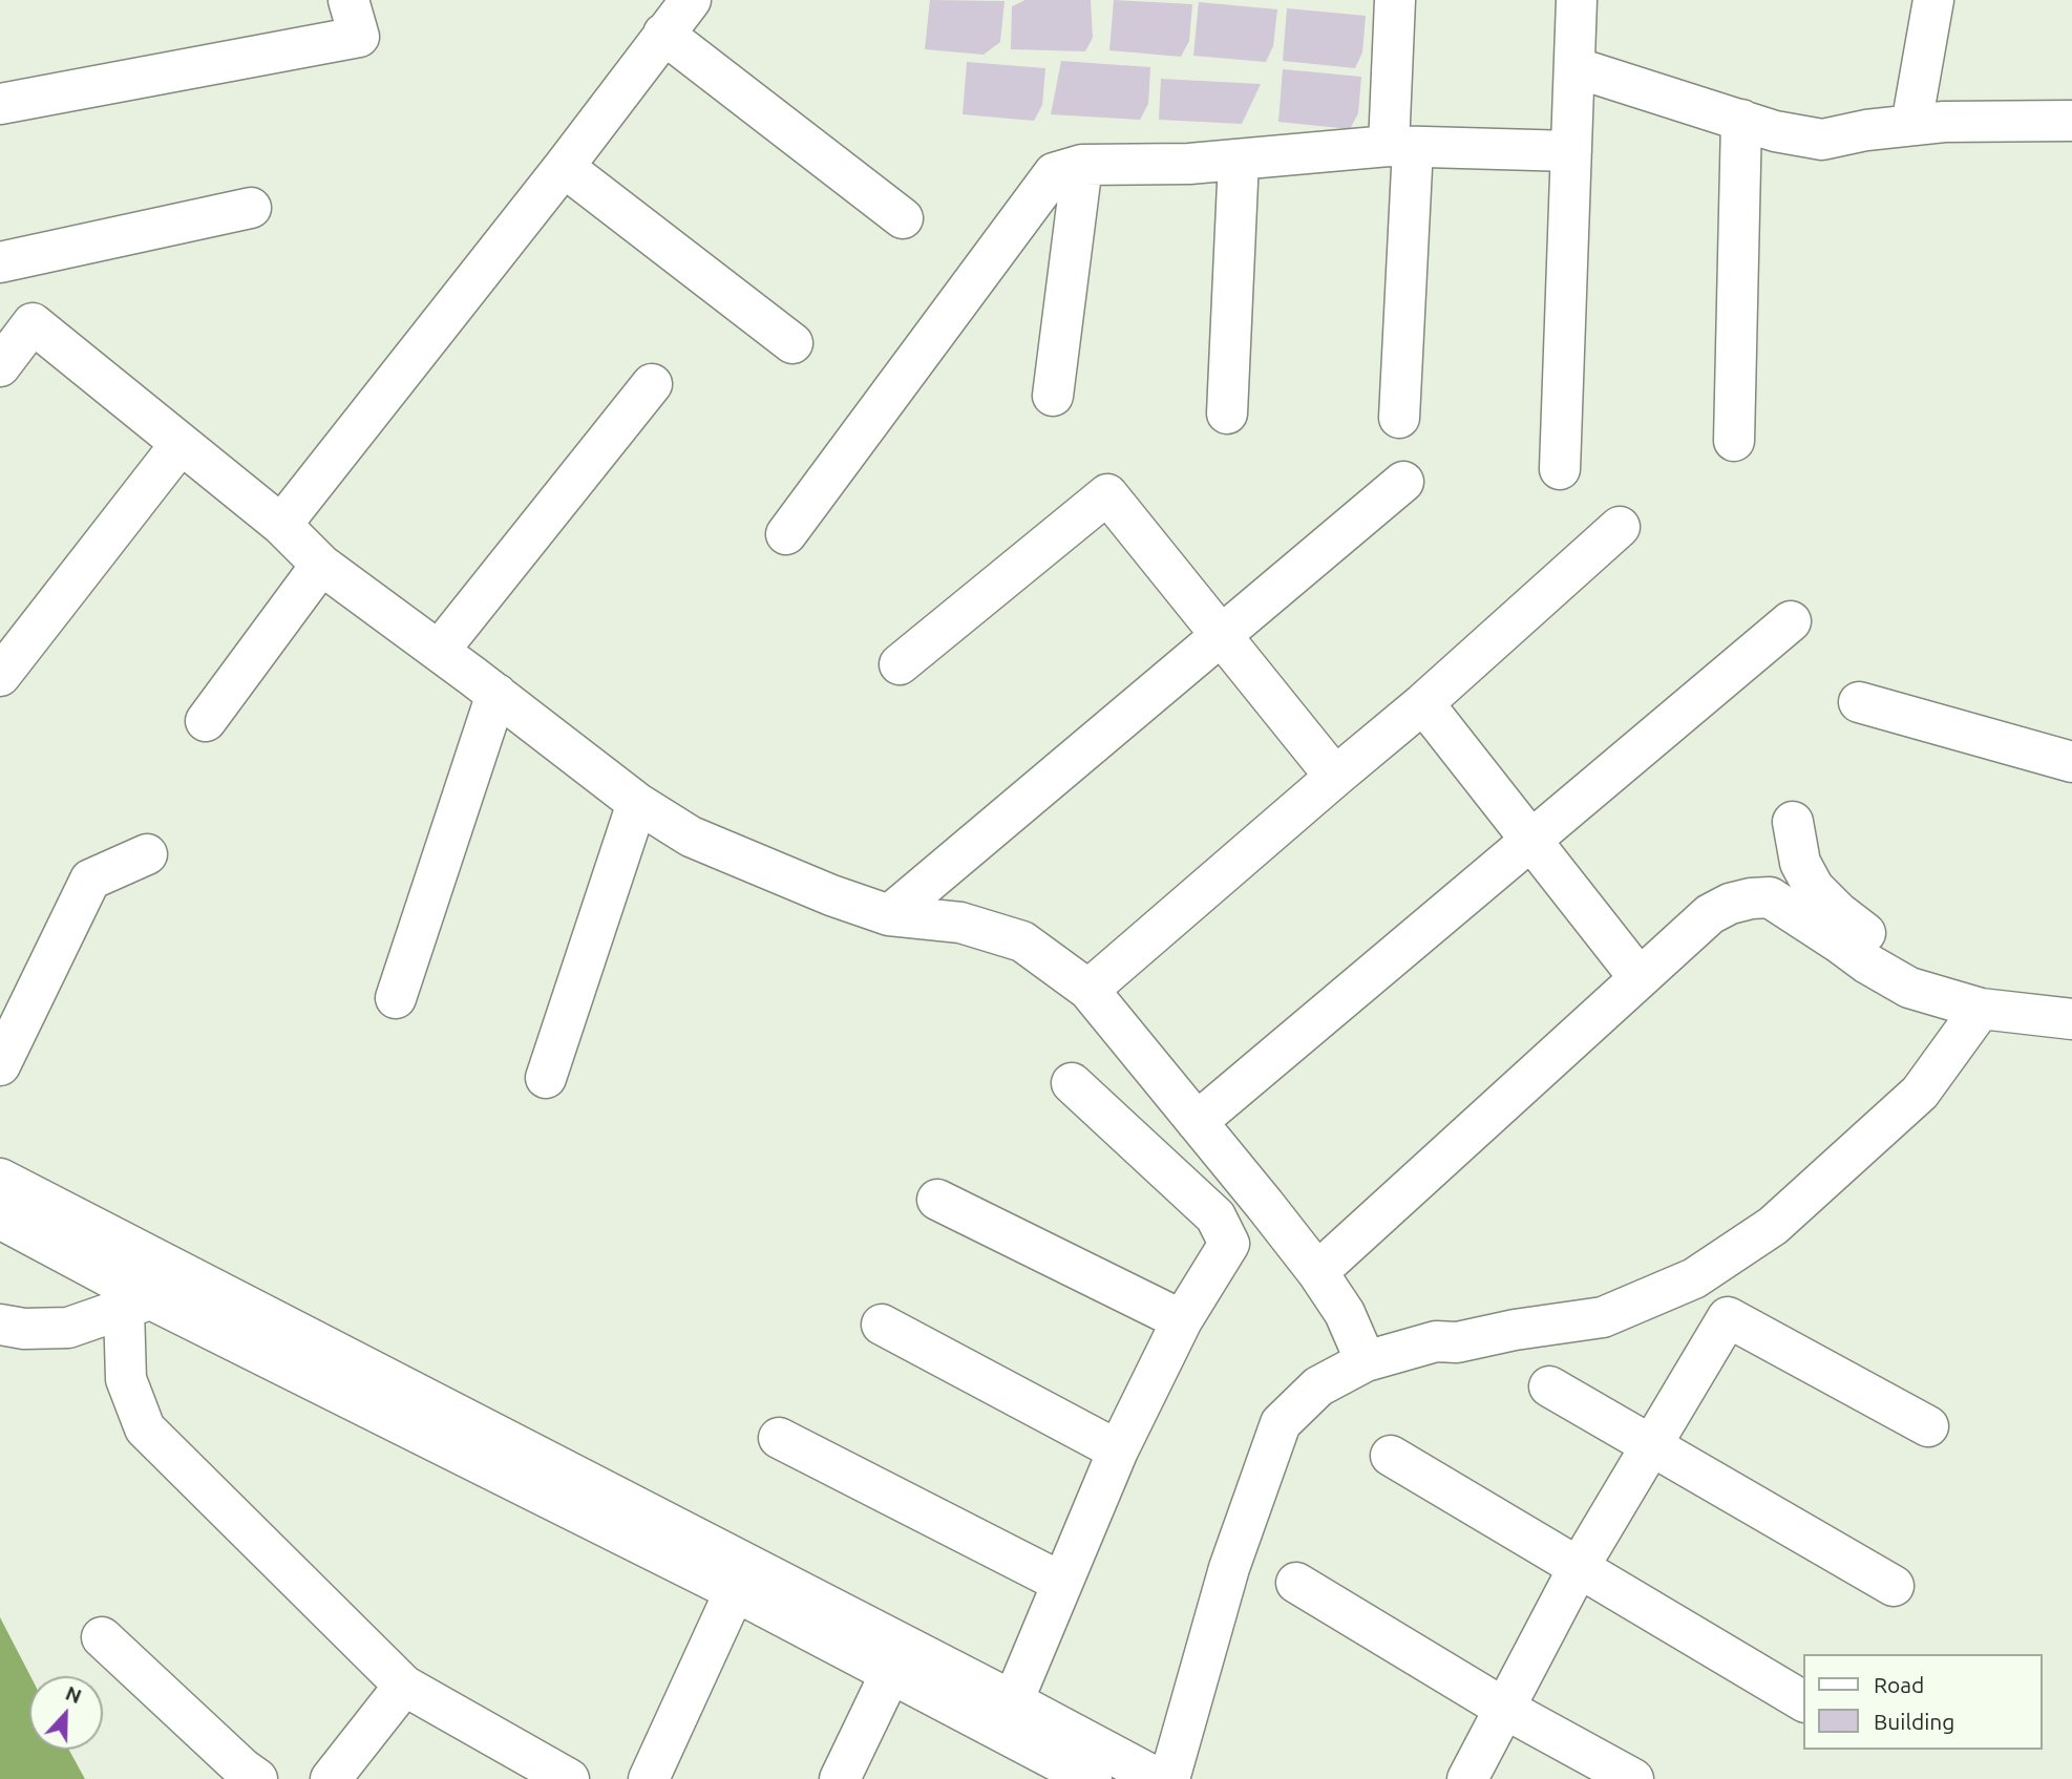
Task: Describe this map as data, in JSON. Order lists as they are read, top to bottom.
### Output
{
  "legend": ["Road", "Building"],
  "north": "top"
}
